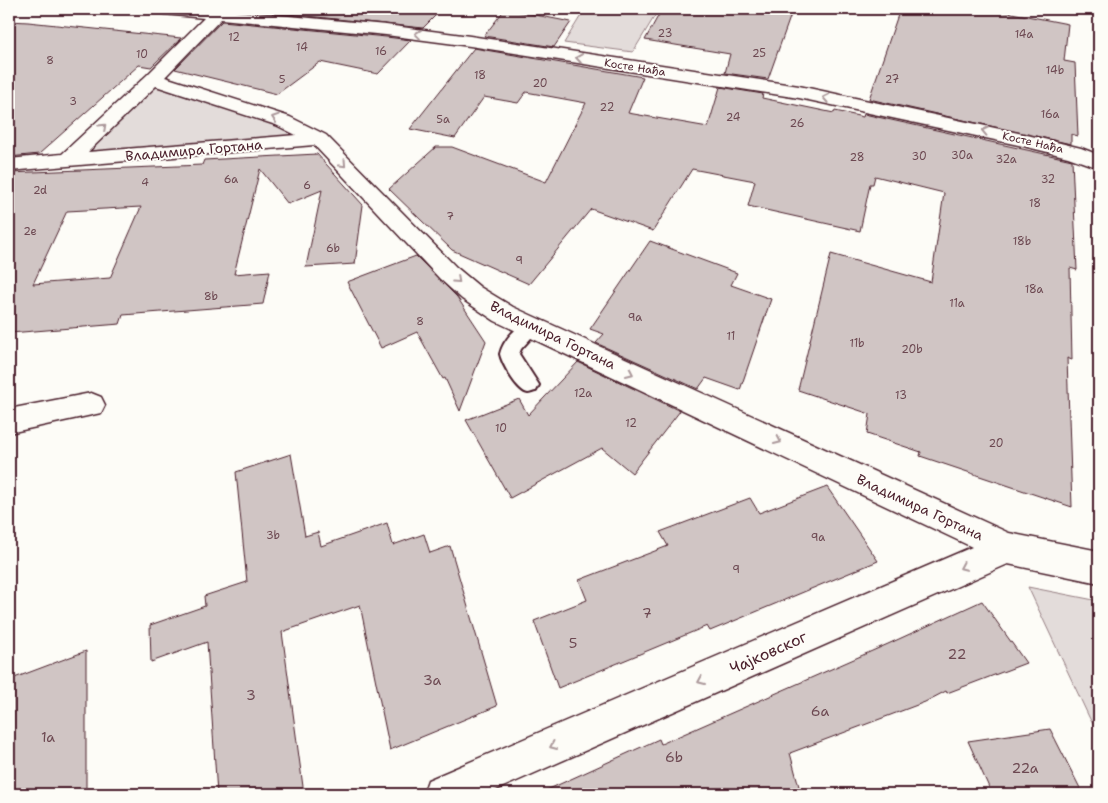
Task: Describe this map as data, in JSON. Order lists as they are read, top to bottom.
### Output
{
  "streets": {
    "street": ["Косте Нађа", "Владимира Гортана", "Чајковског"]
  },
  "crossings": [
    ["Владимира Гортана", "Чајковског"]
  ],
  "one_way": ["Косте Нађа", "Владимира Гортана", "Чајковског"],
  "house_numbers": [
    "23",
    "14a",
    "12",
    "14",
    "16",
    "25",
    "10",
    "8",
    "14b",
    "18",
    "5",
    "27",
    "20",
    "3",
    "22",
    "16a",
    "24",
    "5a",
    "26",
    "30a",
    "30",
    "28",
    "32a",
    "6a",
    "32",
    "4",
    "6",
    "2d",
    "18",
    "7",
    "2e",
    "18b",
    "6b",
    "9",
    "18a",
    "8b",
    "11a",
    "9a",
    "8",
    "11",
    "11b",
    "20b",
    "12a",
    "13",
    "12",
    "10",
    "20",
    "3b",
    "9a",
    "9",
    "7",
    "5",
    "22",
    "3a",
    "3",
    "6a",
    "1a",
    "6b",
    "22a"
  ]
}
